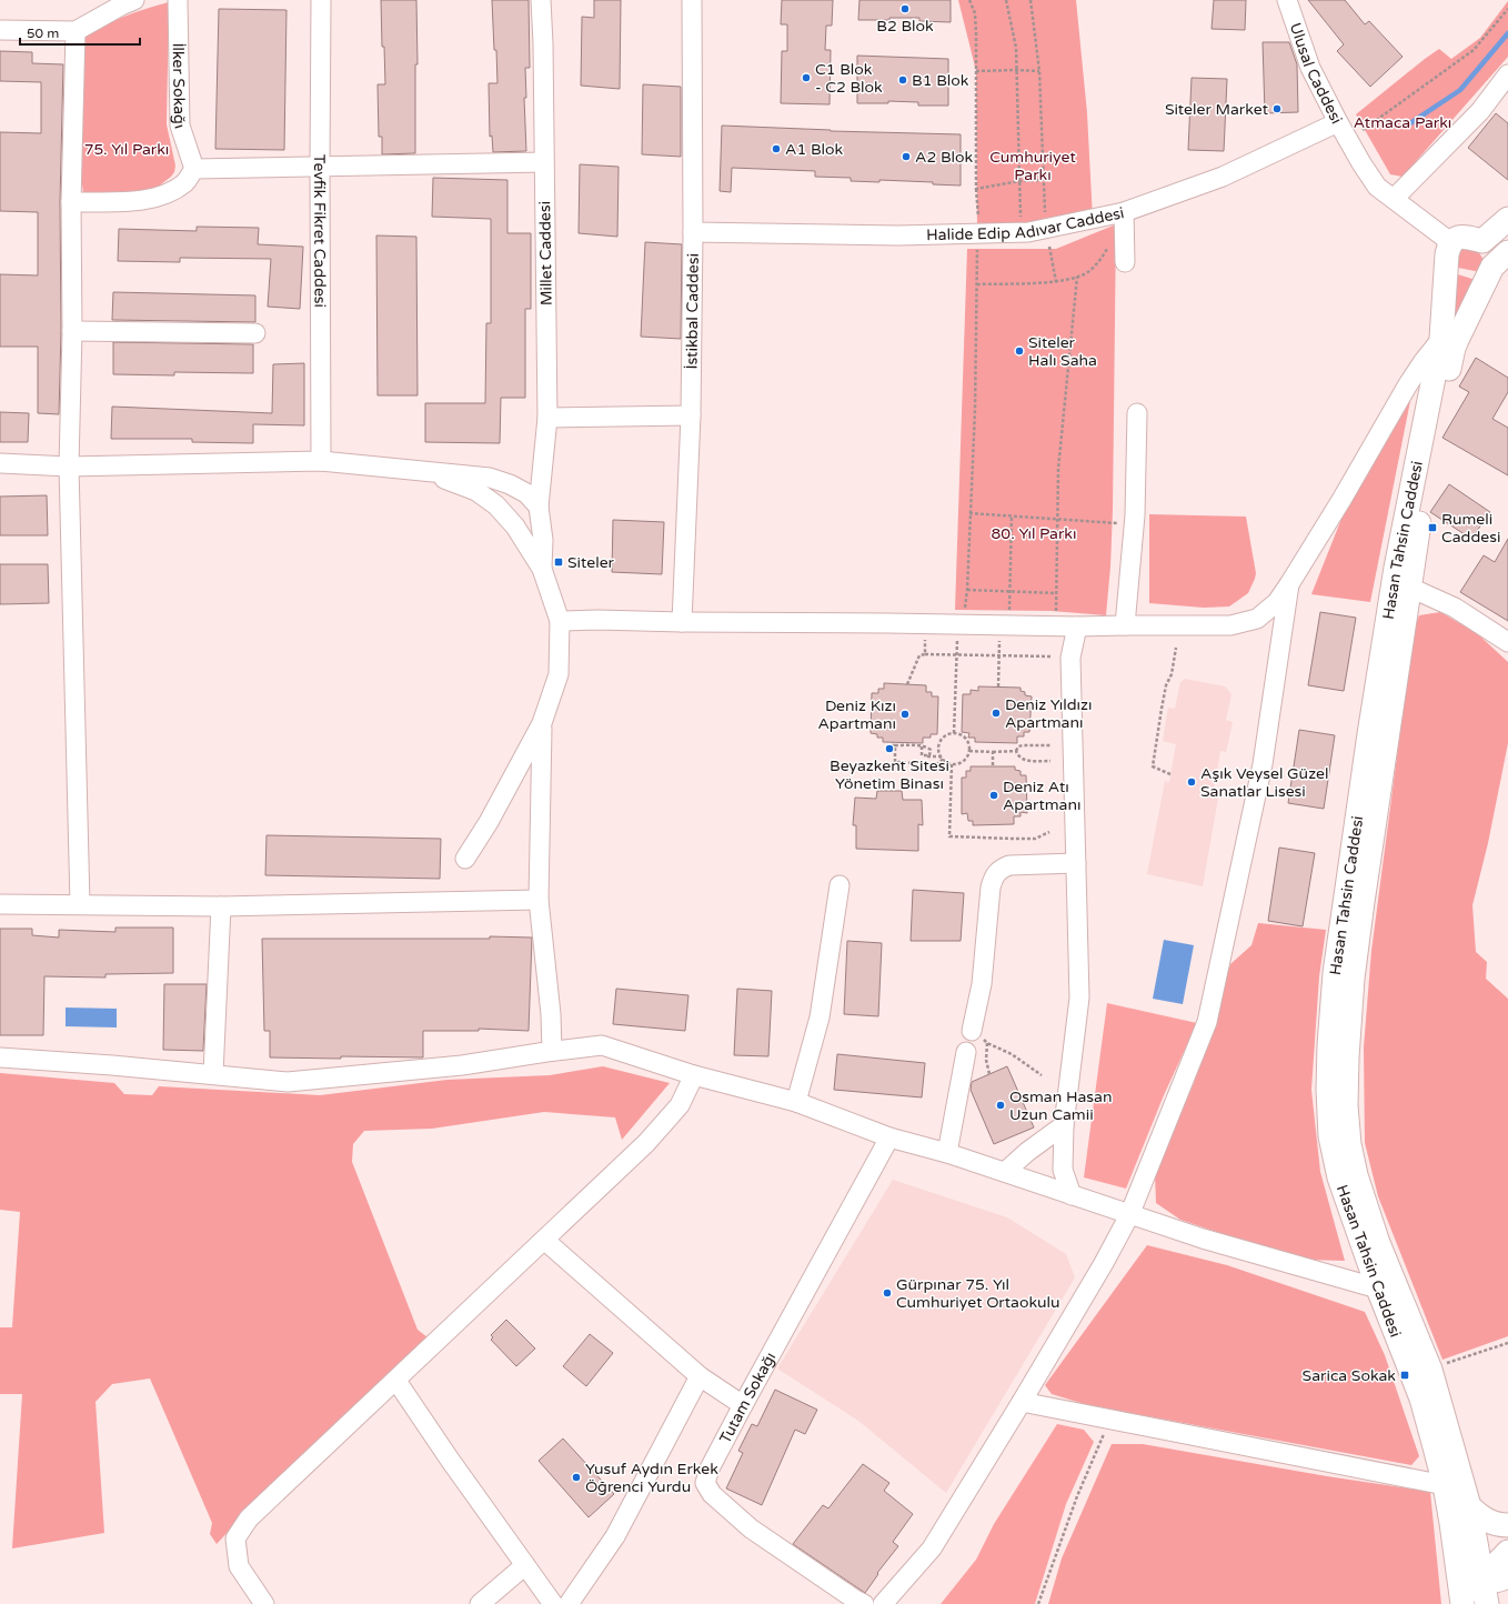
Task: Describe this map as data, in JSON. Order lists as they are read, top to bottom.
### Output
{
  "streets": {
    "main road": ["Hasan Tahsin Caddesi"],
    "street": [
      "Ulusal Caddesi",
      "İlker Sokağı",
      "Halide Edip Adıvar Caddesi",
      "Tevfik Fikret Caddesi",
      "Millet Caddesi",
      "İstikbal Caddesi",
      "Tutam Sokağı"
    ]
  },
  "crossings": [
    ["Ulusal Caddesi", "Halide Edip Adıvar Caddesi"],
    ["Ulusal Caddesi", "Hasan Tahsin Caddesi"],
    ["Halide Edip Adıvar Caddesi", "İstikbal Caddesi"]
  ],
  "parks": [
    "Atmaca Parkı",
    "75. Yıl Parkı",
    "Cumhuriyet Parkı",
    "80. Yıl Parkı"
  ],
  "places": {
    "other": [
      "B2 Blok",
      "C1 Blok - C2 Blok",
      "B1 Blok",
      "Siteler Market",
      "A1 Blok",
      "A2 Blok",
      "Siteler Halı Saha",
      "Deniz Yıldızı Apartmanı",
      "Deniz Kızı Apartmanı",
      "Beyazkent Sitesi Yönetim Binası",
      "Aşık Veysel Güzel Sanatlar Lisesi",
      "Deniz Atı Apartmanı",
      "Osman Hasan Uzun Camii",
      "Gürpınar 75. Yıl Cumhuriyet Ortaokulu",
      "Yusuf Aydın Erkek Öğrenci Yurdu"
    ],
    "transit": ["Rumeli Caddesi", "Siteler", "Sarica Sokak"]
  },
  "scale_bar": "50 m"
}
